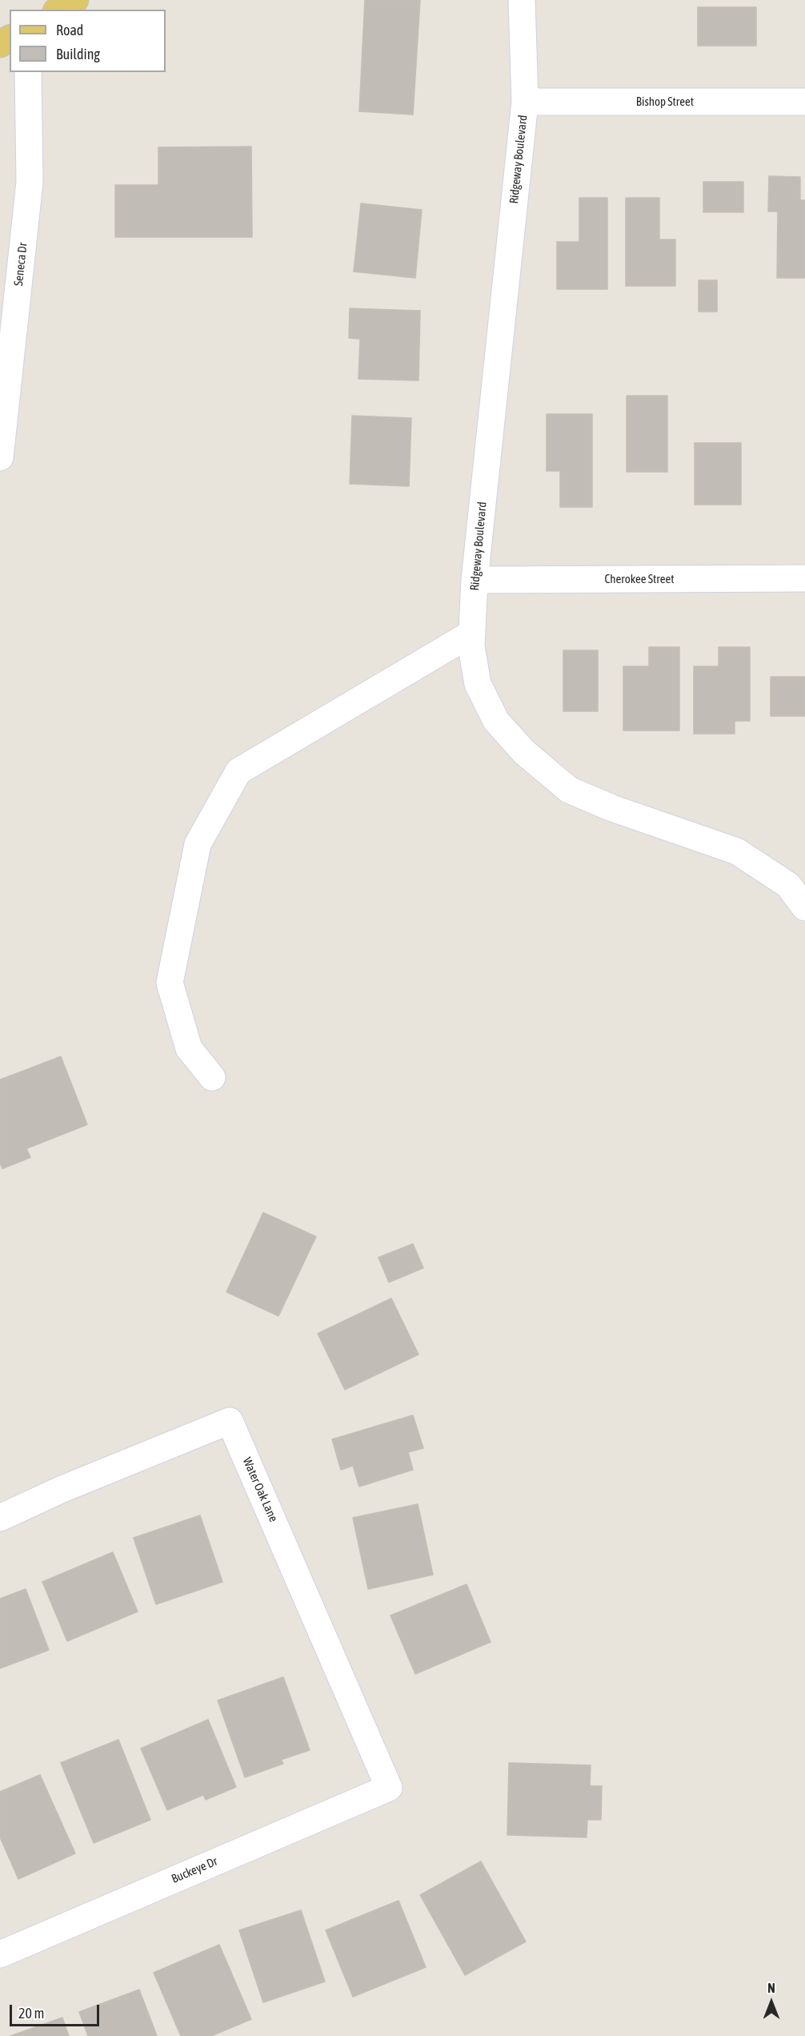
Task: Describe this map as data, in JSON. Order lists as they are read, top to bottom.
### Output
{
  "streets": {
    "street": [
      "Bishop Street",
      "Ridgeway Boulevard",
      "Seneca Dr",
      "Cherokee Street",
      "Water Oak Lane",
      "Buckeye Dr"
    ]
  },
  "crossings": [
    ["Bishop Street", "Ridgeway Boulevard"],
    ["Ridgeway Boulevard", "Cherokee Street"],
    ["Water Oak Lane", "Buckeye Dr"]
  ],
  "legend": ["Road", "Building"],
  "scale_bar": "20 m",
  "north": "top"
}
